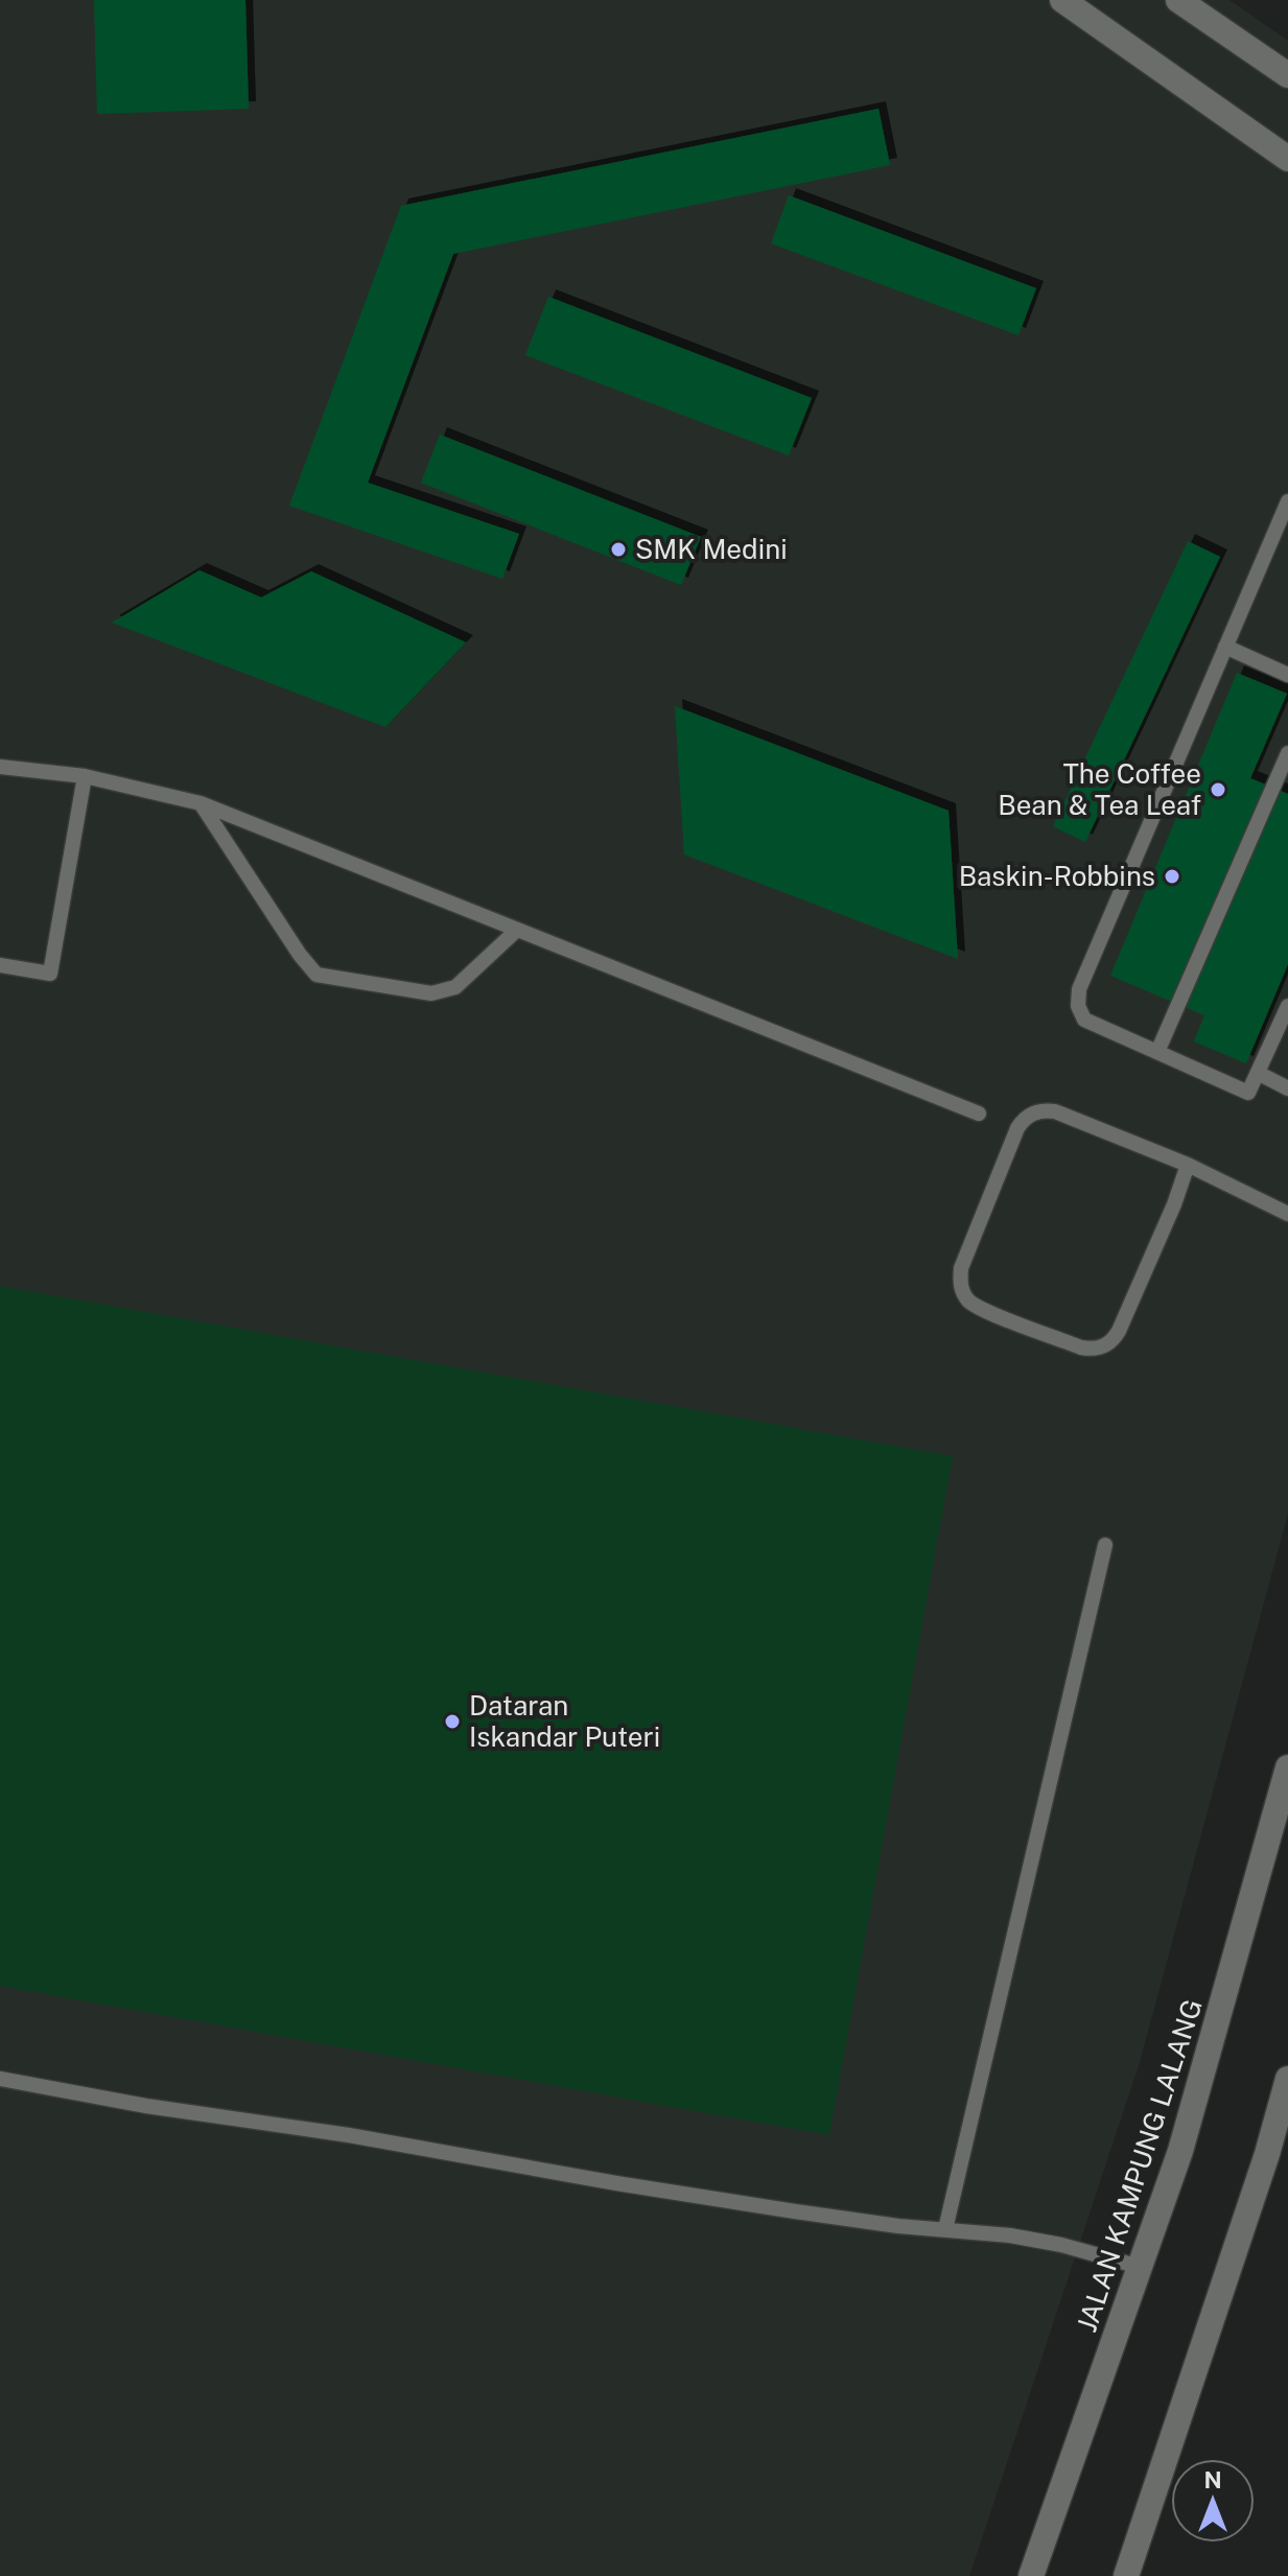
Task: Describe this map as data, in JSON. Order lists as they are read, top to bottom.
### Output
{
  "streets": {
    "main road": ["JALAN KAMPUNG LALANG"]
  },
  "places": [
    "SMK Medini",
    "The Coffee Bean & Tea Leaf",
    "Baskin-Robbins",
    "Dataran Iskandar Puteri"
  ],
  "north": "top"
}
